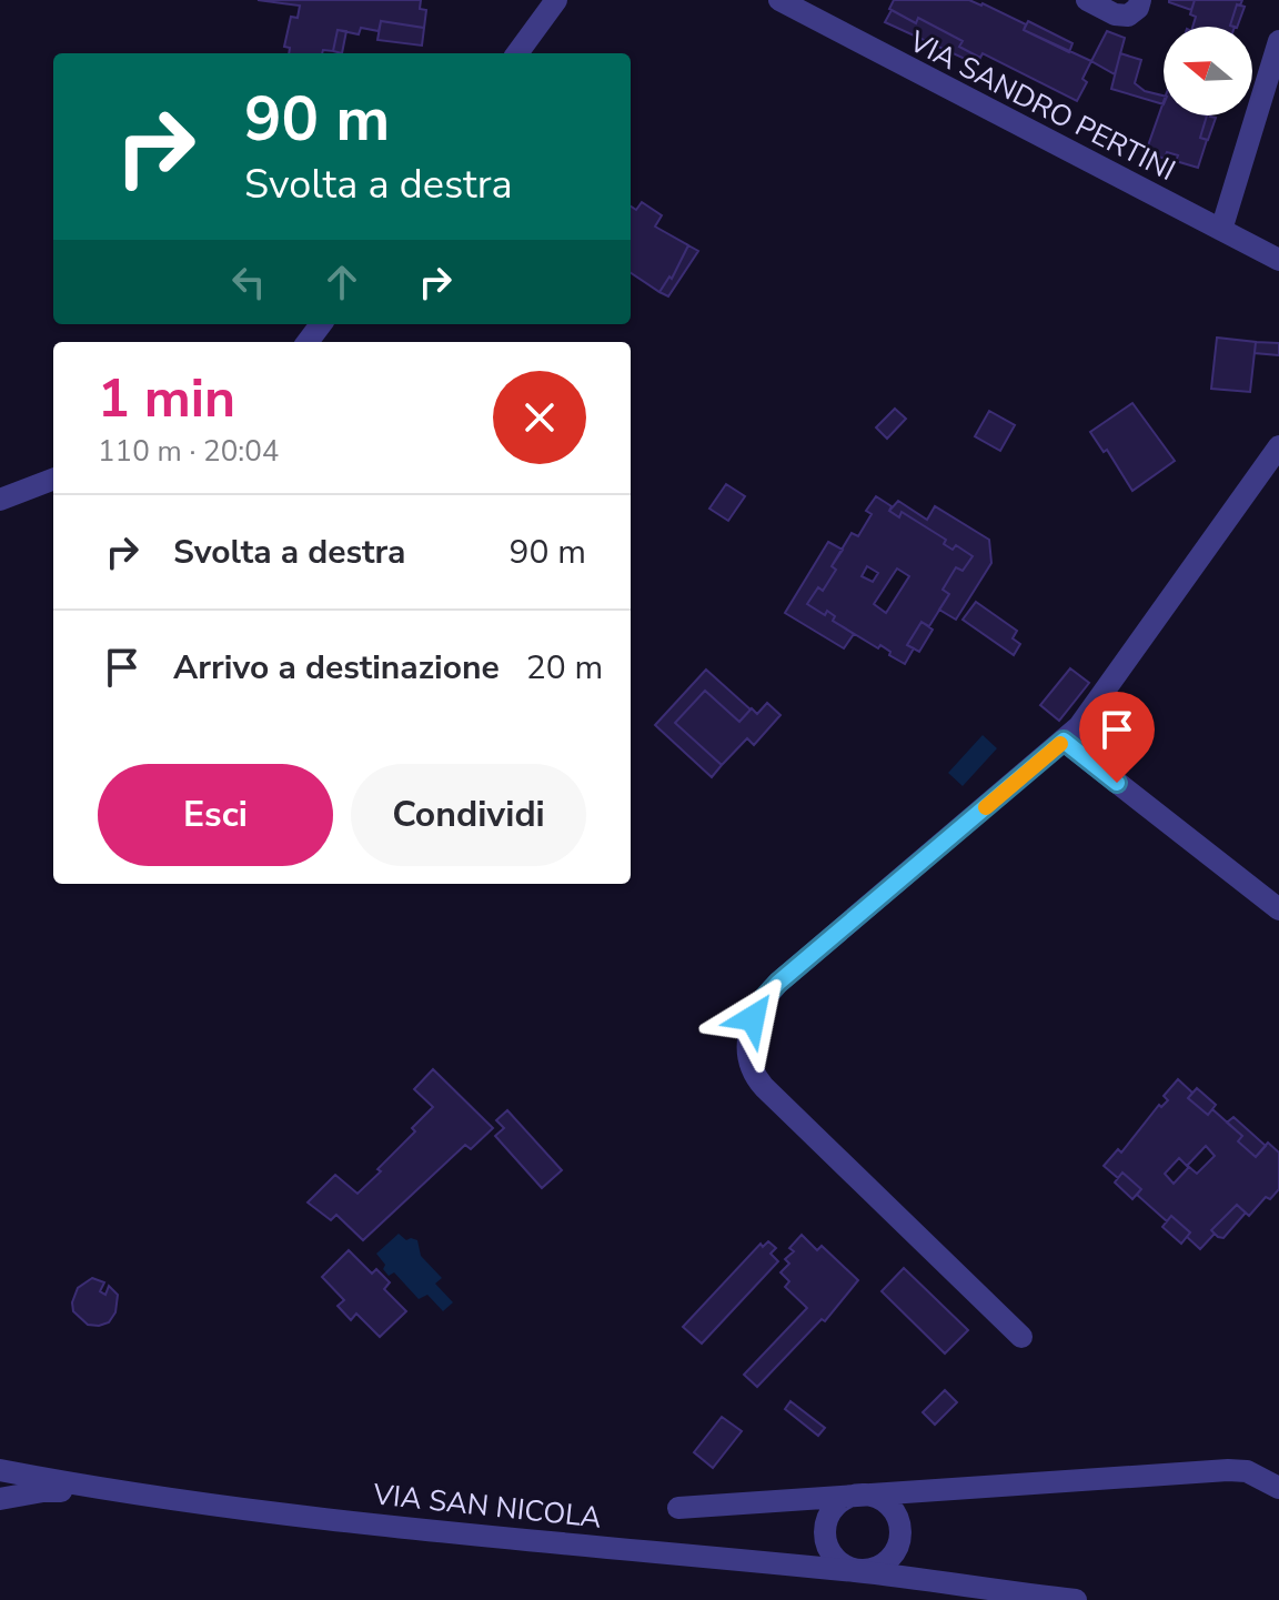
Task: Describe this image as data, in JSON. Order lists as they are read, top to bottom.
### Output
{
  "streets": {
    "street": ["VIA SANDRO PERTINI", "VIA SAN NICOLA"]
  },
  "north": "left",
  "page": {
    "turn": ["90 m", "Svolta a destra"],
    "heading": ["1 min", "110 m · 20:04"],
    "list": [
      {
        "name": "Svolta a destra",
        "value": "90 m"
      },
      {
        "name": "Arrivo a destinazione",
        "value": "20 m"
      }
    ],
    "buttons": ["Esci", "Condividi"]
  }
}
